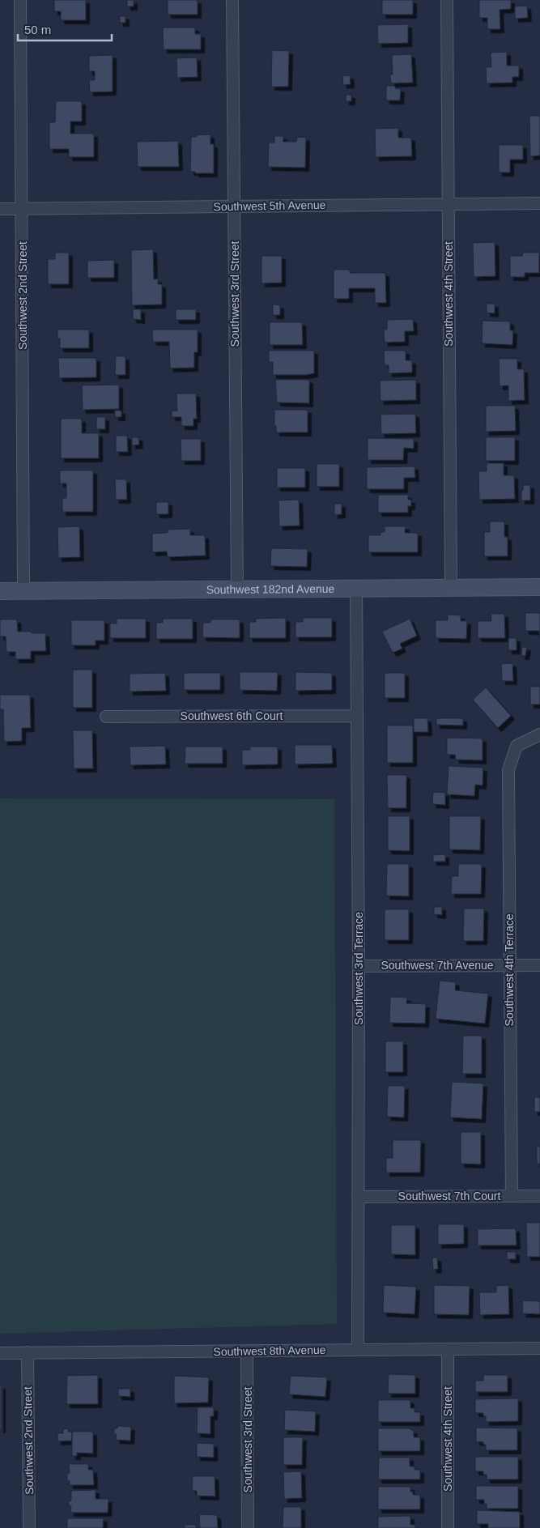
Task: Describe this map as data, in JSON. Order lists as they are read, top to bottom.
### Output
{
  "streets": {
    "street": [
      "Southwest 5th Avenue",
      "Southwest 3rd Street",
      "Southwest 4th Street",
      "Southwest 2nd Street",
      "Southwest 182nd Avenue",
      "Southwest 6th Court",
      "Southwest 7th Avenue",
      "Southwest 3rd Terrace",
      "Southwest 4th Terrace",
      "Southwest 7th Court",
      "Southwest 8th Avenue"
    ]
  },
  "crossings": [
    ["Southwest 5th Avenue", "Southwest 3rd Street"],
    ["Southwest 5th Avenue", "Southwest 4th Street"],
    ["Southwest 5th Avenue", "Southwest 2nd Street"],
    ["Southwest 3rd Street", "Southwest 182nd Avenue"],
    ["Southwest 3rd Street", "Southwest 8th Avenue"],
    ["Southwest 4th Street", "Southwest 182nd Avenue"],
    ["Southwest 4th Street", "Southwest 8th Avenue"],
    ["Southwest 2nd Street", "Southwest 182nd Avenue"],
    ["Southwest 2nd Street", "Southwest 8th Avenue"],
    ["Southwest 182nd Avenue", "Southwest 3rd Terrace"],
    ["Southwest 6th Court", "Southwest 3rd Terrace"],
    ["Southwest 7th Avenue", "Southwest 3rd Terrace"],
    ["Southwest 7th Avenue", "Southwest 4th Terrace"],
    ["Southwest 3rd Terrace", "Southwest 7th Court"],
    ["Southwest 3rd Terrace", "Southwest 8th Avenue"],
    ["Southwest 4th Terrace", "Southwest 7th Court"]
  ],
  "scale_bar": "50 m"
}
